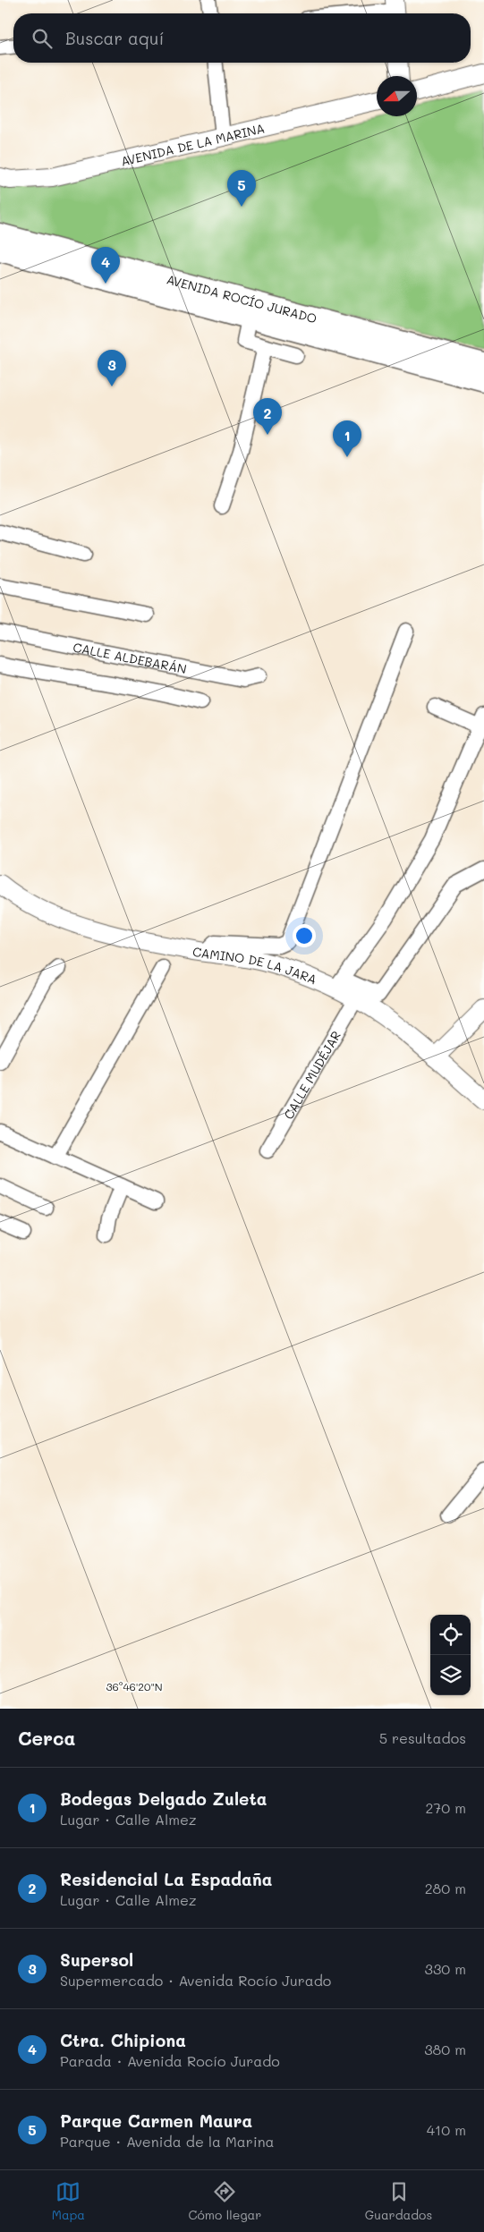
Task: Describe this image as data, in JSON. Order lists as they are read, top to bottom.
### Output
{
  "streets": {
    "main road": ["AVENIDA ROCÍO JURADO"],
    "street": [
      "AVENIDA DE LA MARINA",
      "CALLE ALDEBARÁN",
      "CAMINO DE LA JARA",
      "CALLE MUDÉJAR"
    ]
  },
  "crossings": [
    ["CAMINO DE LA JARA", "CALLE MUDÉJAR"]
  ],
  "north": "left",
  "page": {
    "search": "Buscar aquí",
    "pins": [
      "5",
      "4",
      "3",
      "2",
      "1"
    ],
    "heading": ["Cerca", "5 resultados"],
    "list": [
      {
        "mark": "1",
        "name": "Bodegas Delgado Zuleta",
        "note": "Lugar · Calle Almez",
        "value": "270 m"
      },
      {
        "mark": "2",
        "name": "Residencial La Espadaña",
        "note": "Lugar · Calle Almez",
        "value": "280 m"
      },
      {
        "mark": "3",
        "name": "Supersol",
        "note": "Supermercado · Avenida Rocío Jurado",
        "value": "330 m"
      },
      {
        "mark": "4",
        "name": "Ctra. Chipiona",
        "note": "Parada · Avenida Rocío Jurado",
        "value": "380 m"
      },
      {
        "mark": "5",
        "name": "Parque Carmen Maura",
        "note": "Parque · Avenida de la Marina",
        "value": "410 m"
      }
    ],
    "nav": ["Mapa", "Cómo llegar", "Guardados"]
  },
  "coordinates": ["36°46'20\"N"]
}
